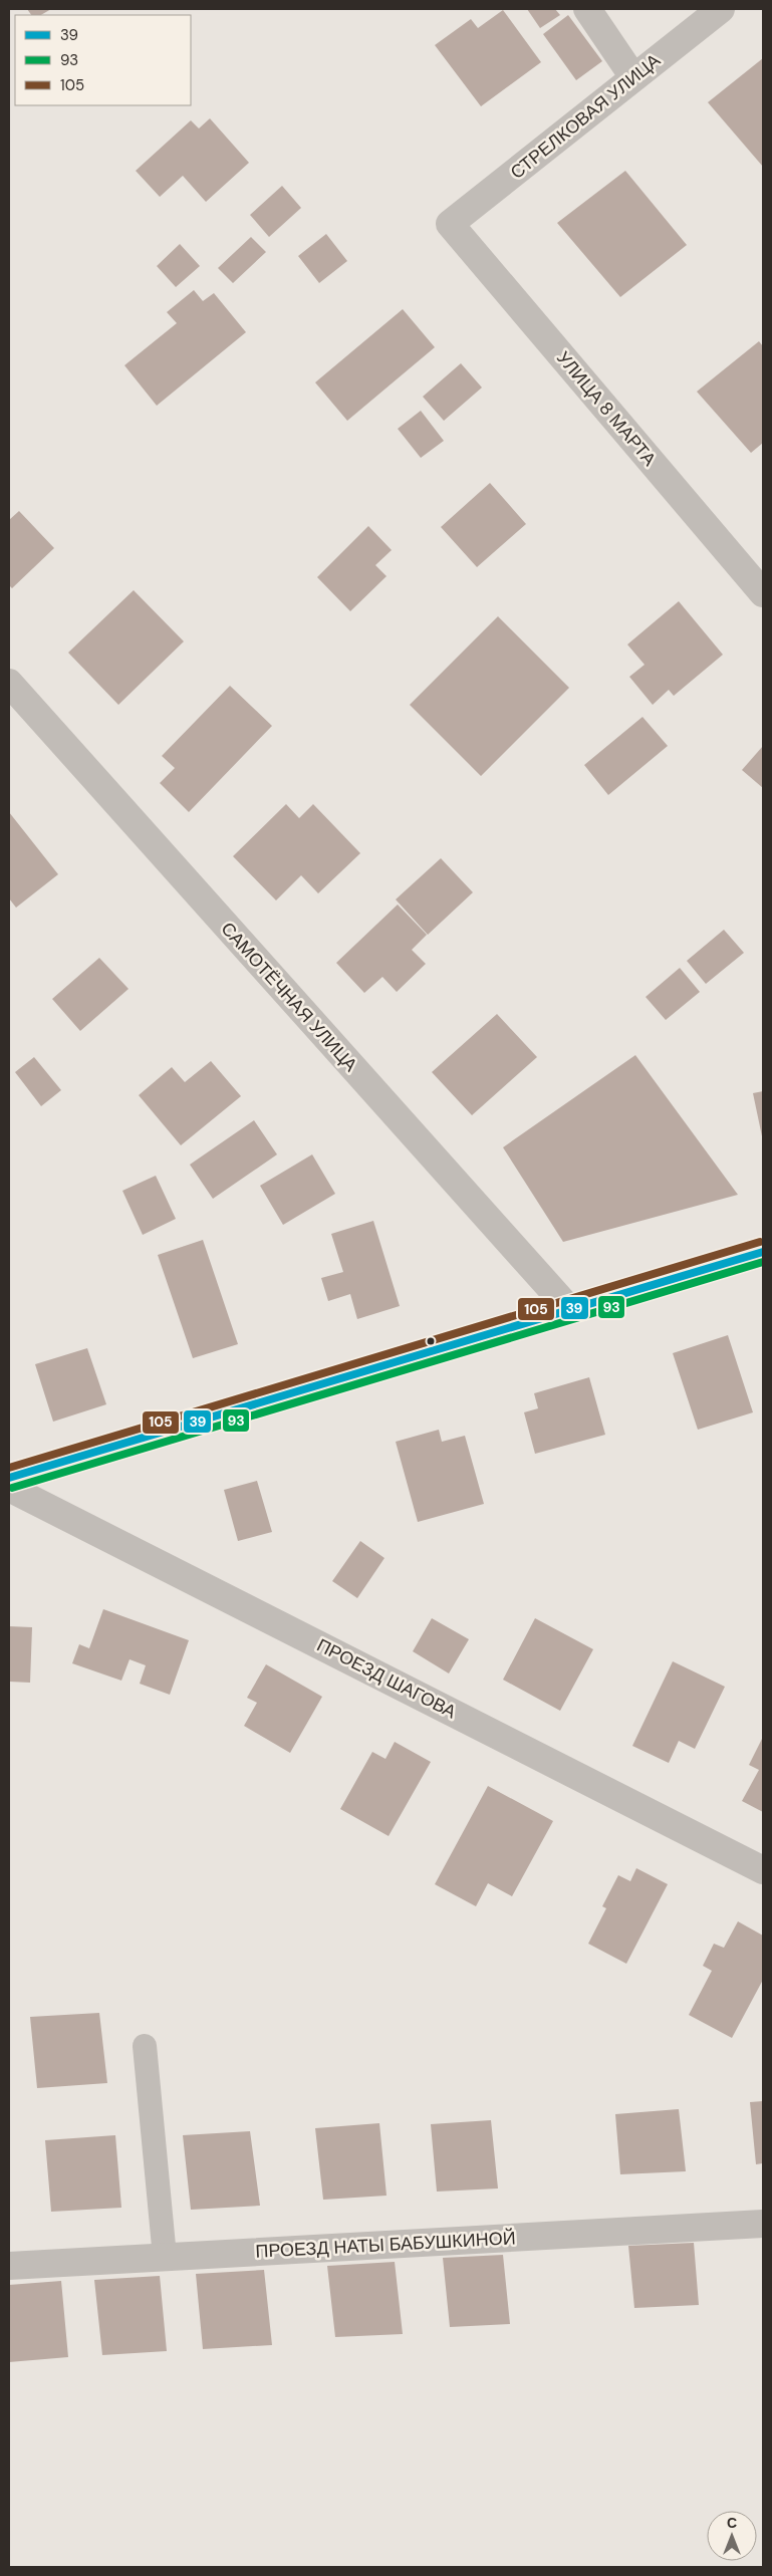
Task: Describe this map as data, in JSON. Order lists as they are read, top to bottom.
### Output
{
  "streets": {
    "street": [
      "СТРЕЛКОВАЯ УЛИЦА",
      "УЛИЦА 8 МАРТА",
      "САМОТЁЧНАЯ УЛИЦА",
      "ПРОЕЗД ШАГОВА",
      "ПРОЕЗД НАТЫ БАБУШКИНОЙ"
    ]
  },
  "crossings": [
    ["СТРЕЛКОВАЯ УЛИЦА", "УЛИЦА 8 МАРТА"]
  ],
  "lines": ["transit line 105", "transit line 39", "transit line 93"],
  "legend": ["39", "93", "105"],
  "north": "top"
}
